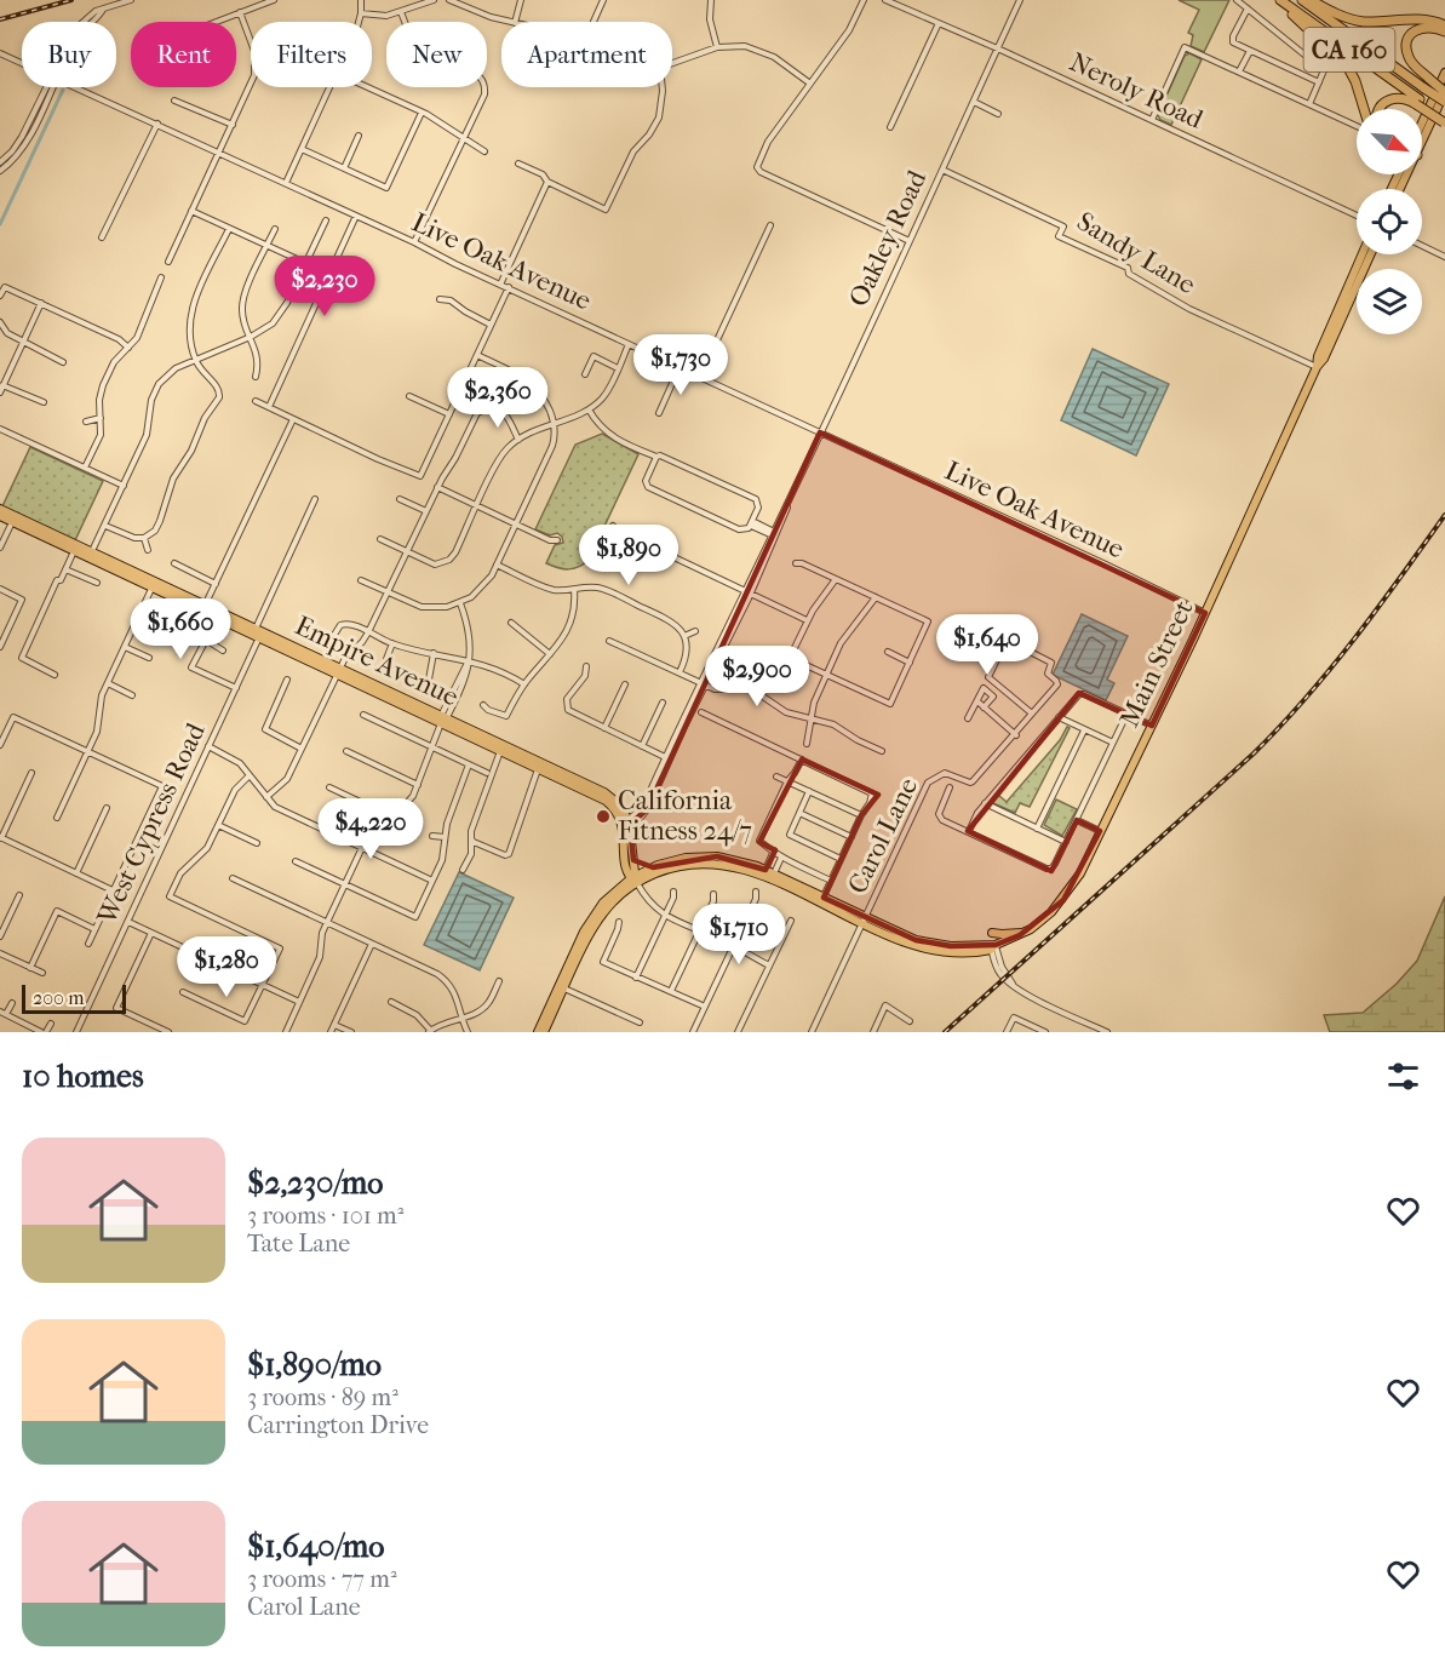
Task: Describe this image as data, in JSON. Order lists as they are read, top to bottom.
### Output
{
  "streets": {
    "highway": ["CA 160"],
    "main road": ["Empire Avenue", "Main Street"],
    "street": [
      "Neroly Road",
      "Oakley Road",
      "Sandy Lane",
      "Live Oak Avenue",
      "West Cypress Road",
      "Carol Lane"
    ]
  },
  "crossings": [
    ["Neroly Road", "Oakley Road"],
    ["Oakley Road", "Sandy Lane"],
    ["Oakley Road", "Live Oak Avenue"],
    ["Oakley Road", "Empire Avenue"],
    ["Sandy Lane", "Main Street"],
    ["Live Oak Avenue", "Main Street"],
    ["Empire Avenue", "West Cypress Road"],
    ["Main Street", "Carol Lane"]
  ],
  "places": ["California Fitness 24/7"],
  "scale_bar": "200 m",
  "north": "bottom right",
  "page": {
    "chip": [
      "Buy",
      "Rent",
      "Filters",
      "New",
      "Apartment"
    ],
    "price": [
      "$2,230",
      "$1,730",
      "$2,360",
      "$1,890",
      "$1,660",
      "$1,640",
      "$2,900",
      "$4,220",
      "$1,710",
      "$1,280"
    ],
    "scale": "200 m",
    "heading": "10 homes",
    "list": [
      {
        "name": "$2,230/mo",
        "note": "3 rooms · 101 m² · Tate Lane"
      },
      {
        "name": "$1,890/mo",
        "note": "3 rooms · 89 m² · Carrington Drive"
      },
      {
        "name": "$1,640/mo",
        "note": "3 rooms · 77 m² · Carol Lane"
      }
    ]
  }
}
